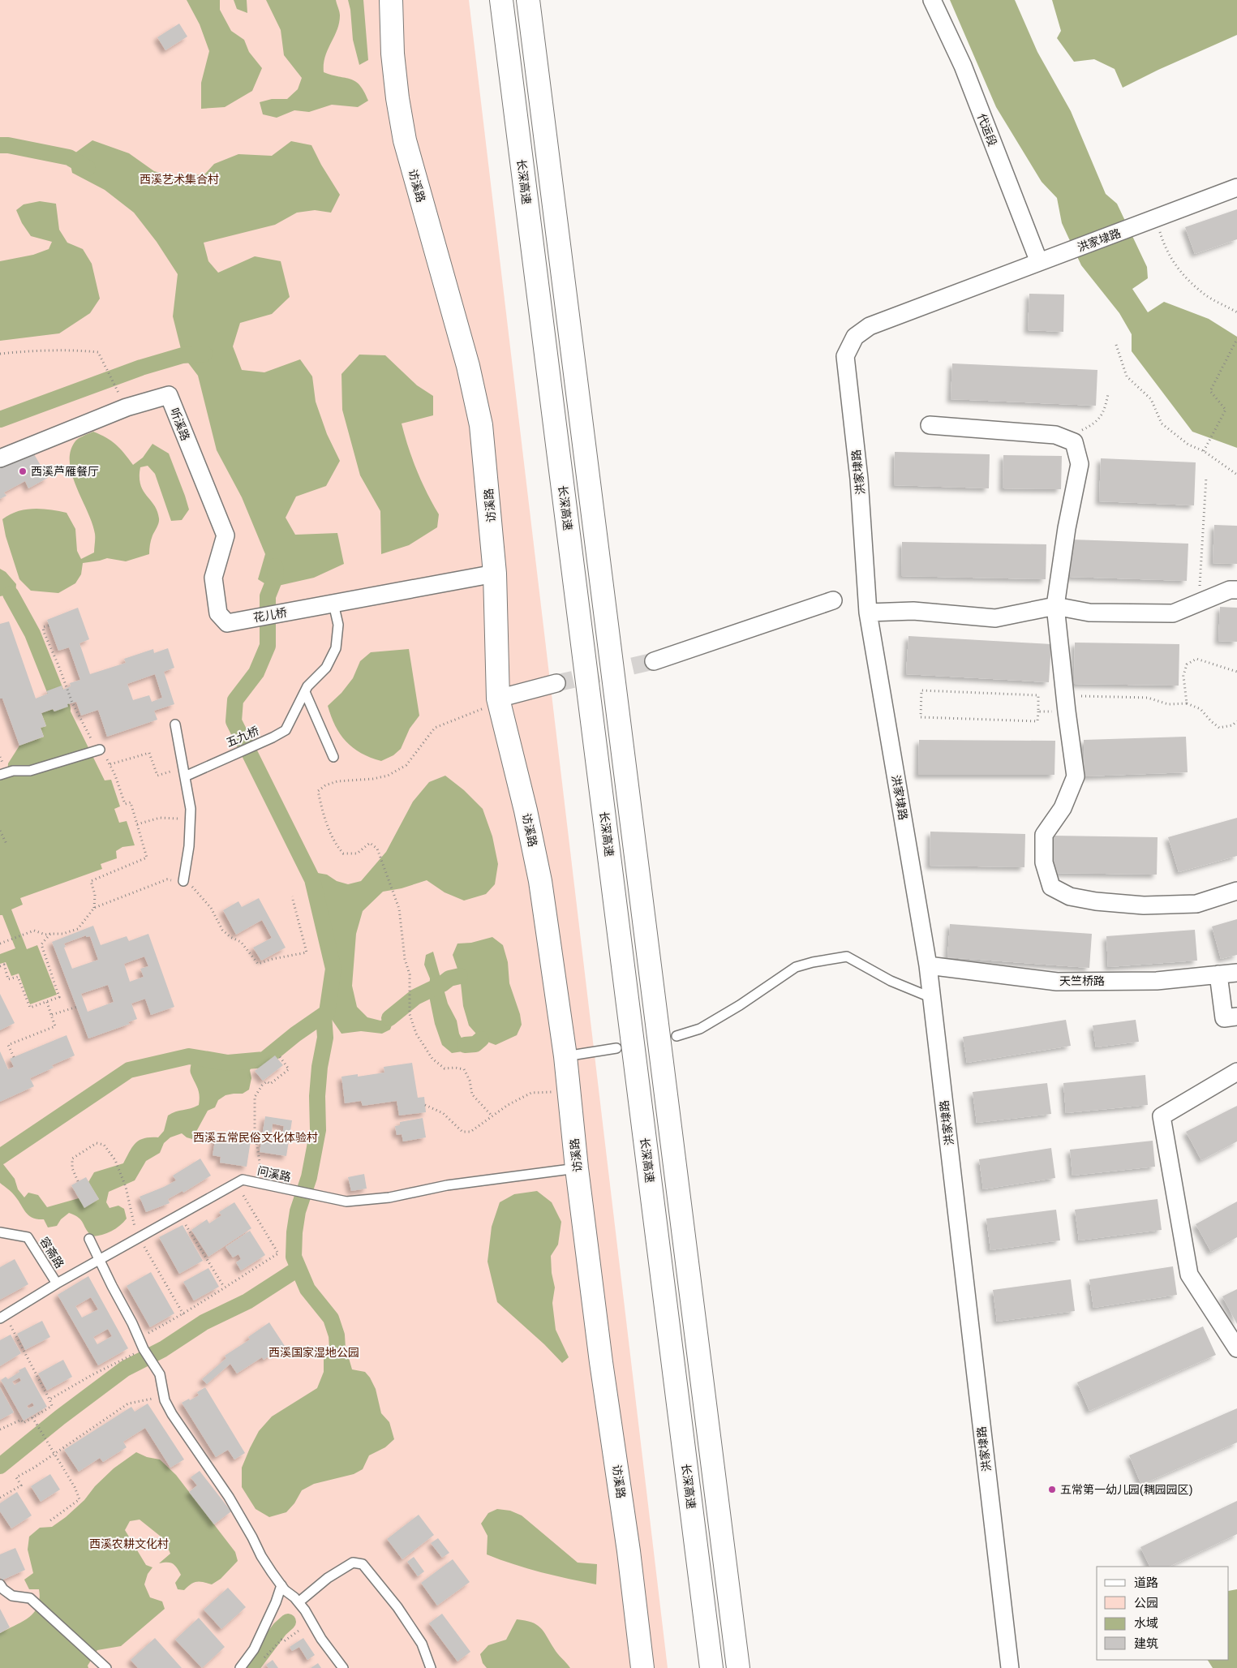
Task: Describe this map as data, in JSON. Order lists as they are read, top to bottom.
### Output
{
  "streets": {
    "main road": ["长深高速", "访溪路"],
    "street": [
      "代运段",
      "洪家埭路",
      "听溪路",
      "花儿桥",
      "天竺桥路"
    ],
    "lane": ["五九桥", "问溪路", "容斋路"]
  },
  "crossings": [
    ["代运段", "洪家埭路"],
    ["访溪路", "问溪路"],
    ["洪家埭路", "天竺桥路"],
    ["听溪路", "花儿桥"],
    ["花儿桥", "五九桥"],
    ["问溪路", "容斋路"]
  ],
  "parks": [
    "西溪艺术集合村",
    "西溪五常民俗文化体验村",
    "西溪国家湿地公园",
    "西溪农耕文化村"
  ],
  "places": ["西溪芦雁餐厅", "五常第一幼儿园(耦园园区)"],
  "legend": [
    "道路",
    "公园",
    "水域",
    "建筑"
  ]
}
